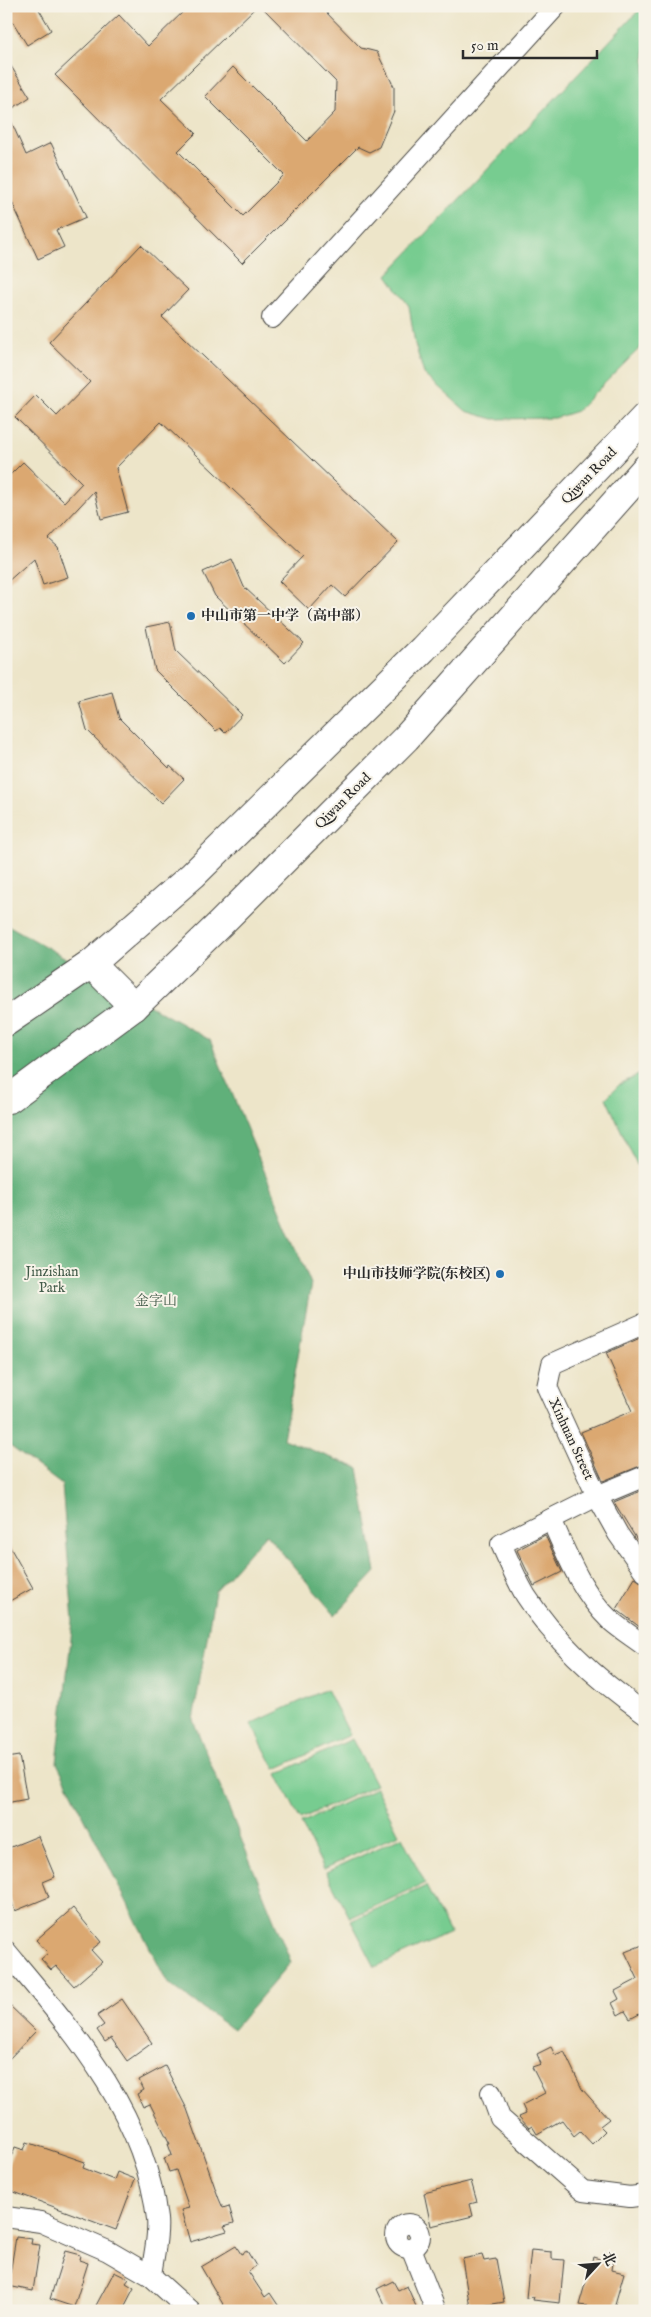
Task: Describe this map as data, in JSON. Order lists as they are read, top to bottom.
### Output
{
  "streets": {
    "main road": ["Qiwan Road"],
    "street": ["Xinhuan Street"]
  },
  "parks": ["Jinzishan Park", "金字山"],
  "places": ["中山市第一中学（高中部）", "中山市技师学院(东校区)"],
  "scale_bar": "50 m",
  "north": "top right"
}
